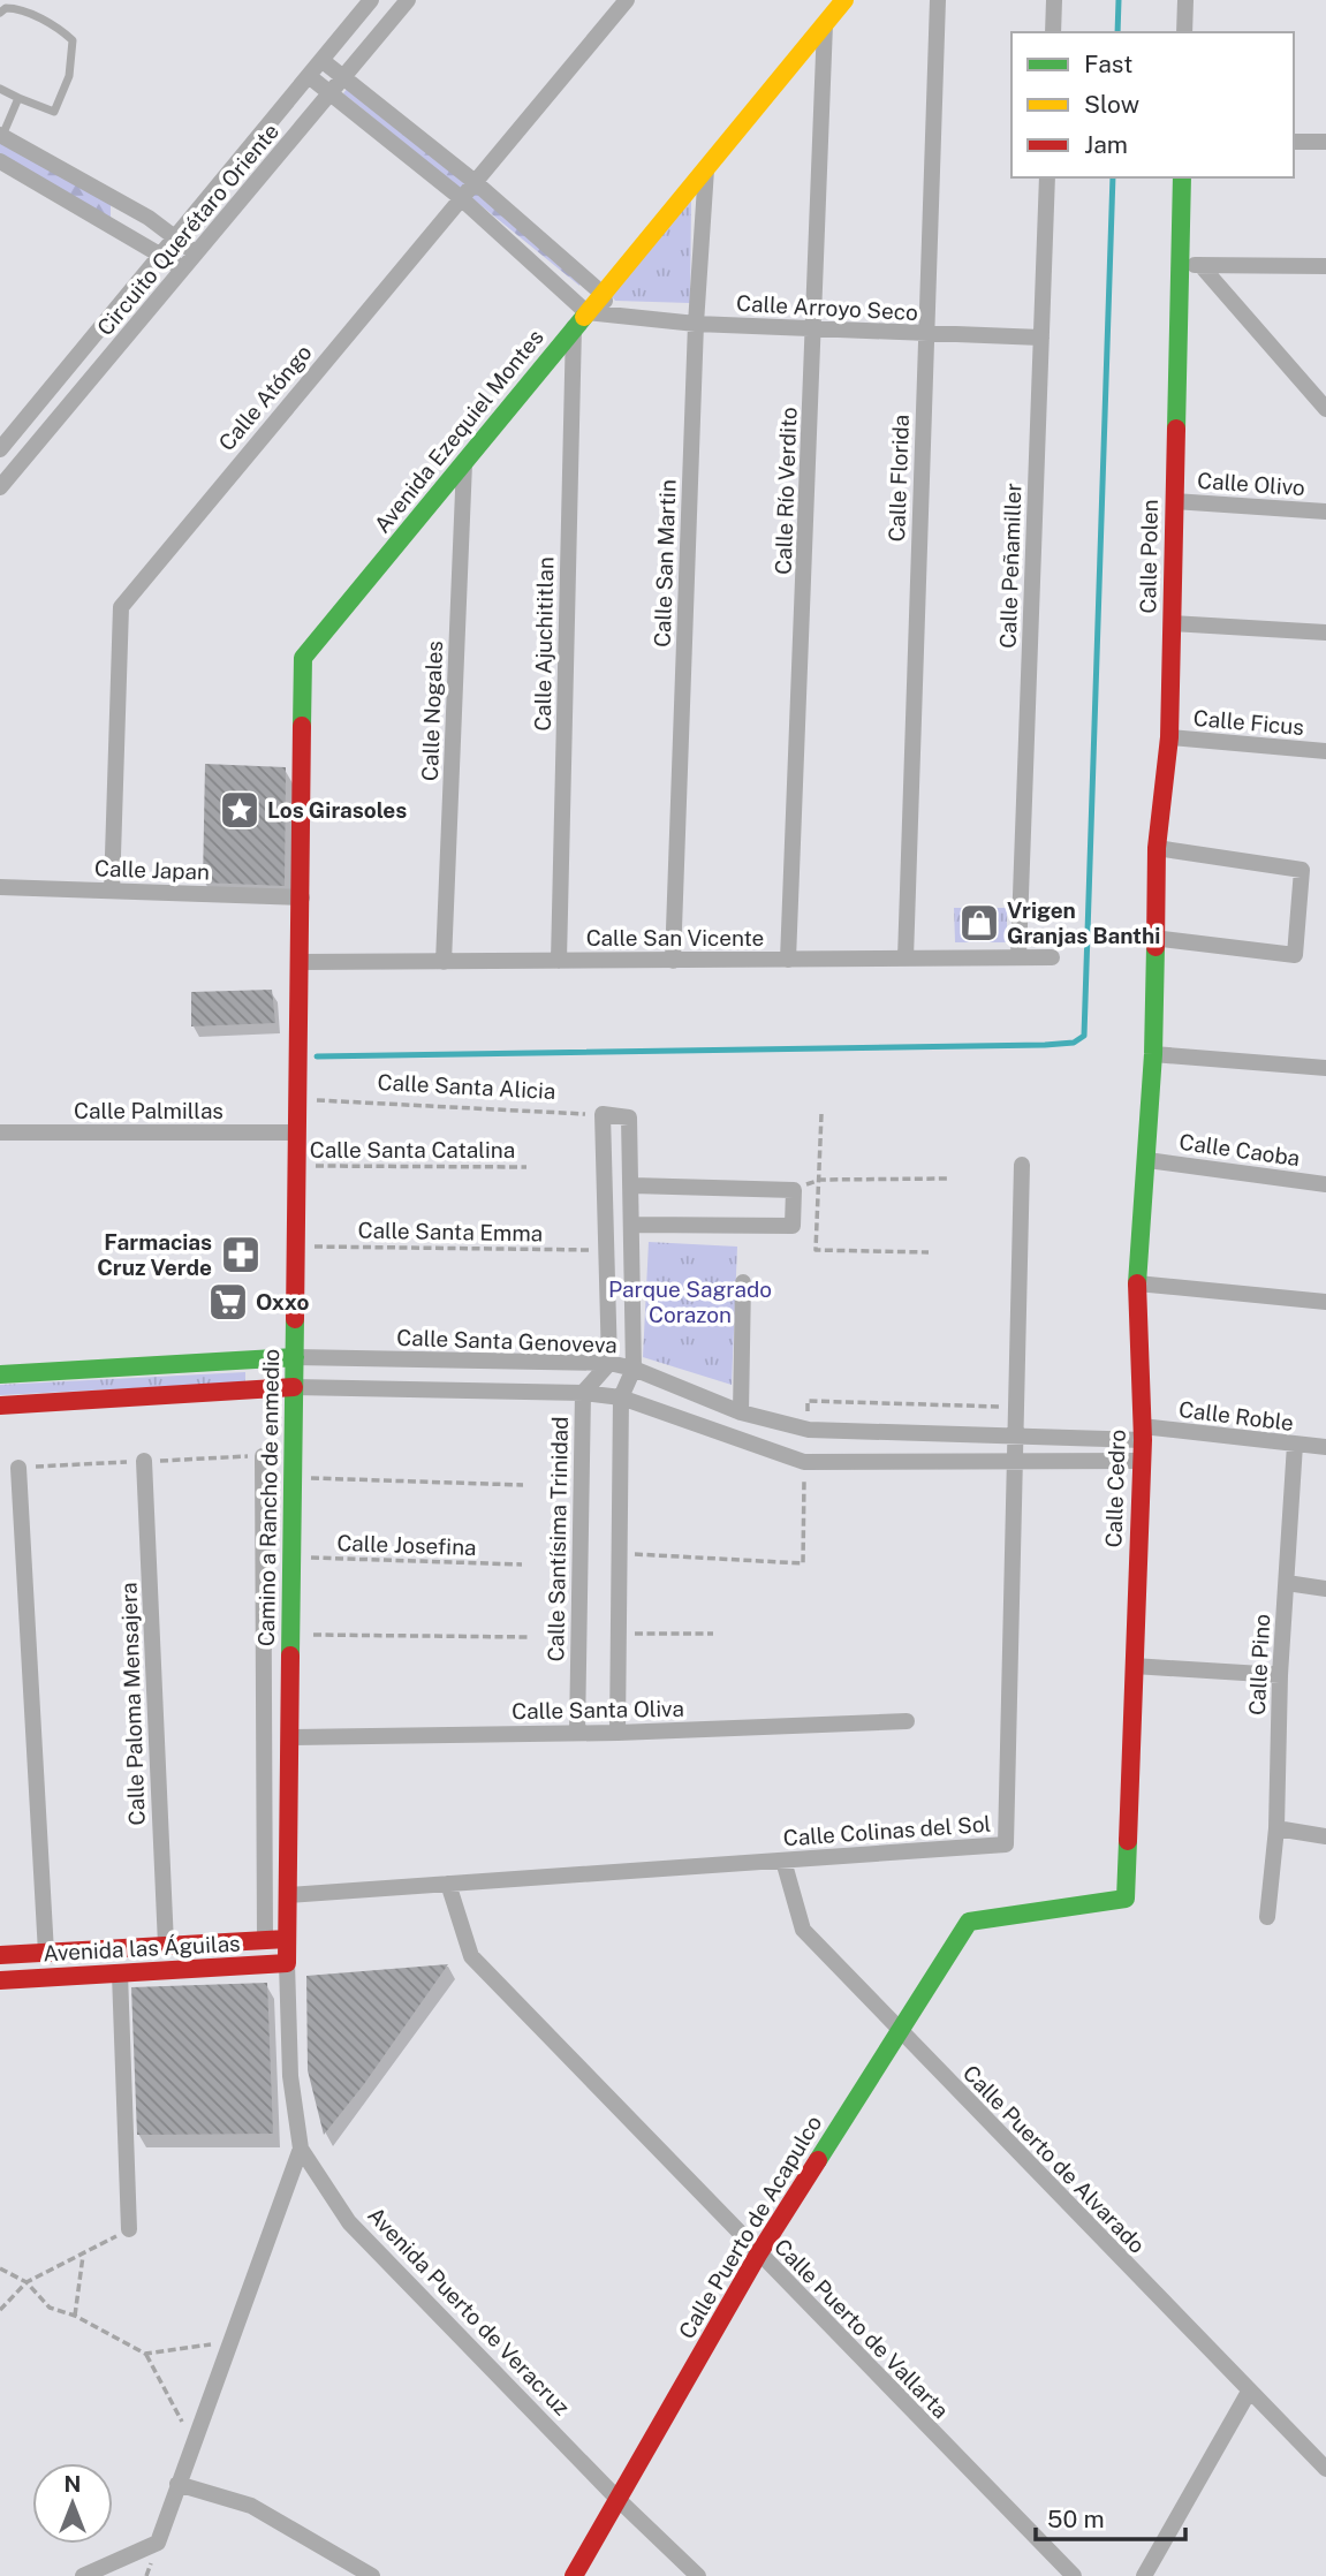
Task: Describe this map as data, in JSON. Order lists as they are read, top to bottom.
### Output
{
  "streets": {
    "street": [
      "Circuito Querétaro Oriente",
      "Calle Arroyo Seco",
      "Calle Atóngo",
      "Avenida Ezequiel Montes",
      "Calle Florida",
      "Calle Olivo",
      "Calle Río Verdito",
      "Calle Polen",
      "Calle San Martin",
      "Calle Peñamiller",
      "Calle Ajuchititlan",
      "Calle Nogales",
      "Calle Ficus",
      "Calle Japan",
      "Calle San Vicente",
      "Calle Palmillas",
      "Calle Caoba",
      "Calle Santa Genoveva",
      "Calle Roble",
      "Calle Cedro",
      "Camino a Rancho de enmedio",
      "Calle Santísima Trinidad",
      "Calle Pino",
      "Calle Paloma Mensajera",
      "Calle Santa Oliva",
      "Calle Colinas del Sol",
      "Avenida las Águilas",
      "Calle Puerto de Alvarado",
      "Calle Puerto de Acapulco",
      "Avenida Puerto de Veracruz",
      "Calle Puerto de Vallarta"
    ],
    "path": [
      "Calle Santa Alicia",
      "Calle Santa Catalina",
      "Calle Santa Emma",
      "Calle Josefina"
    ]
  },
  "crossings": [
    ["Calle Arroyo Seco", "Avenida Ezequiel Montes"],
    ["Calle Arroyo Seco", "Calle Florida"],
    ["Calle Arroyo Seco", "Calle Río Verdito"],
    ["Calle Arroyo Seco", "Calle San Martin"],
    ["Calle Arroyo Seco", "Calle Peñamiller"],
    ["Calle Arroyo Seco", "Calle Ajuchititlan"],
    ["Calle Atóngo", "Calle Japan"],
    ["Avenida Ezequiel Montes", "Calle Río Verdito"],
    ["Avenida Ezequiel Montes", "Calle San Martin"],
    ["Avenida Ezequiel Montes", "Calle Ajuchititlan"],
    ["Avenida Ezequiel Montes", "Calle Nogales"],
    ["Avenida Ezequiel Montes", "Calle Japan"],
    ["Avenida Ezequiel Montes", "Calle San Vicente"],
    ["Avenida Ezequiel Montes", "Camino a Rancho de enmedio"],
    ["Calle Florida", "Calle San Vicente"],
    ["Calle Olivo", "Calle Polen"],
    ["Calle Río Verdito", "Calle San Vicente"],
    ["Calle Polen", "Calle Ficus"],
    ["Calle Polen", "Calle Cedro"],
    ["Calle San Martin", "Calle San Vicente"],
    ["Calle Peñamiller", "Calle San Vicente"],
    ["Calle Ajuchititlan", "Calle San Vicente"],
    ["Calle Nogales", "Calle San Vicente"],
    ["Calle San Vicente", "Camino a Rancho de enmedio"],
    ["Calle Santa Alicia", "Camino a Rancho de enmedio"],
    ["Calle Palmillas", "Camino a Rancho de enmedio"],
    ["Calle Santa Catalina", "Camino a Rancho de enmedio"],
    ["Calle Caoba", "Calle Cedro"],
    ["Calle Santa Emma", "Camino a Rancho de enmedio"],
    ["Calle Santa Genoveva", "Calle Roble"],
    ["Calle Santa Genoveva", "Calle Cedro"],
    ["Calle Santa Genoveva", "Camino a Rancho de enmedio"],
    ["Calle Santa Genoveva", "Calle Santísima Trinidad"],
    ["Calle Santa Genoveva", "Calle Colinas del Sol"],
    ["Calle Roble", "Calle Cedro"],
    ["Calle Roble", "Calle Pino"],
    ["Calle Cedro", "Calle Puerto de Acapulco"],
    ["Camino a Rancho de enmedio", "Calle Josefina"],
    ["Camino a Rancho de enmedio", "Calle Santa Oliva"],
    ["Camino a Rancho de enmedio", "Calle Colinas del Sol"],
    ["Camino a Rancho de enmedio", "Avenida las Águilas"],
    ["Camino a Rancho de enmedio", "Avenida Puerto de Veracruz"],
    ["Calle Santísima Trinidad", "Calle Santa Oliva"],
    ["Calle Paloma Mensajera", "Avenida las Águilas"],
    ["Calle Colinas del Sol", "Calle Puerto de Alvarado"],
    ["Calle Colinas del Sol", "Calle Puerto de Vallarta"],
    ["Avenida las Águilas", "Avenida Puerto de Veracruz"],
    ["Calle Puerto de Alvarado", "Calle Puerto de Acapulco"],
    ["Calle Puerto de Acapulco", "Avenida Puerto de Veracruz"],
    ["Calle Puerto de Acapulco", "Calle Puerto de Vallarta"]
  ],
  "parks": ["Parque Sagrado Corazon"],
  "places": {
    "place": ["Los Girasoles"],
    "shop": ["Vrigen Granjas Banthi"],
    "pharmacy": ["Farmacias Cruz Verde"],
    "supermarket": ["Oxxo"]
  },
  "legend": ["Fast", "Slow", "Jam"],
  "scale_bar": "50 m",
  "north": "top"
}
